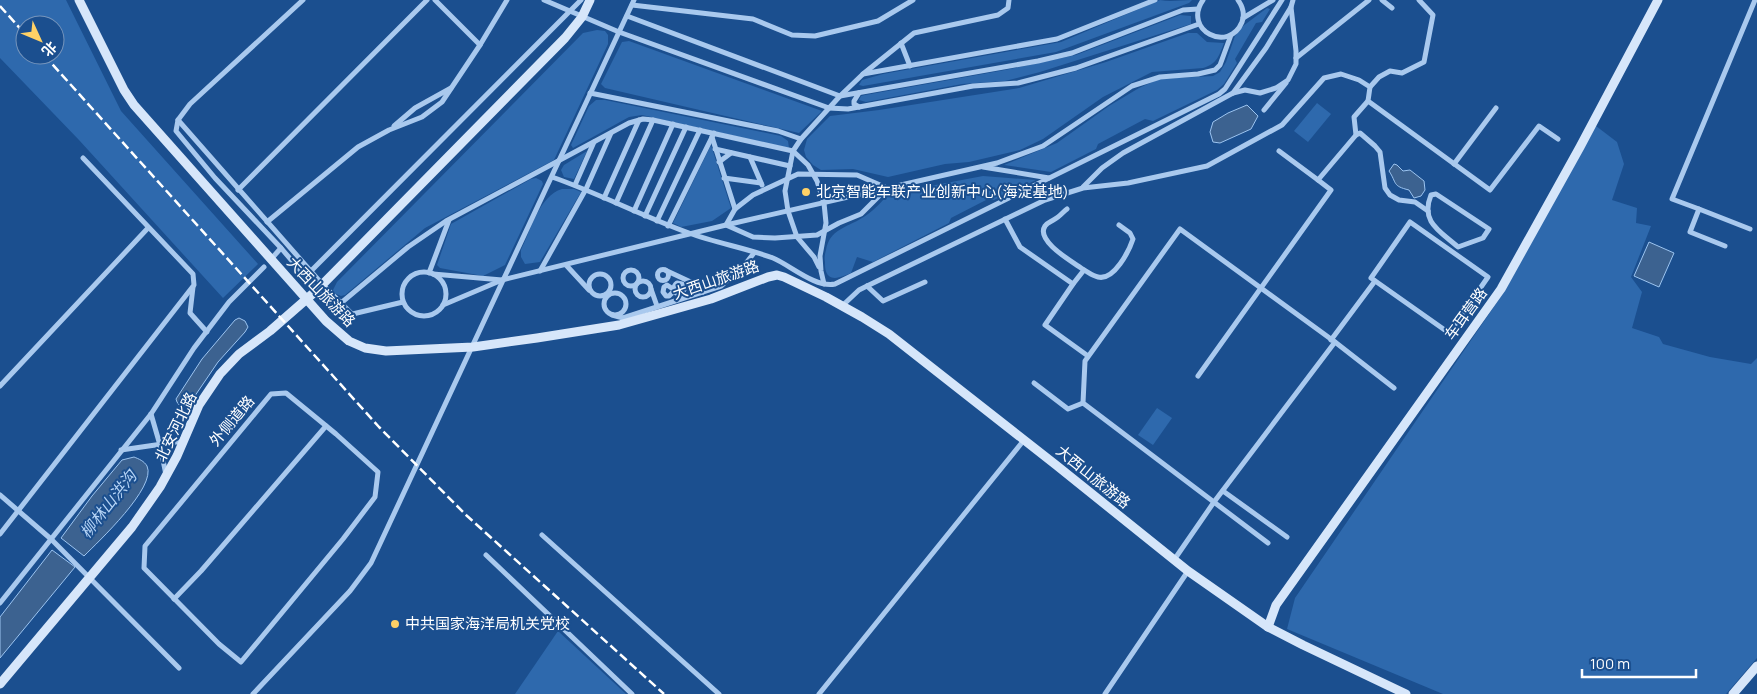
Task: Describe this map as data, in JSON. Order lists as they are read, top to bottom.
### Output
{
  "streets": {
    "street": [
      "大西山旅游路",
      "车耳营路",
      "外侧道路",
      "北安河北路"
    ]
  },
  "crossings": [
    ["大西山旅游路", "车耳营路"],
    ["大西山旅游路", "北安河北路"]
  ],
  "water": ["柳林山洪沟"],
  "places": ["北京智能车联产业创新中心(海淀基地)", "中共国家海洋局机关党校"],
  "scale_bar": "100 m",
  "north": "bottom right"
}
